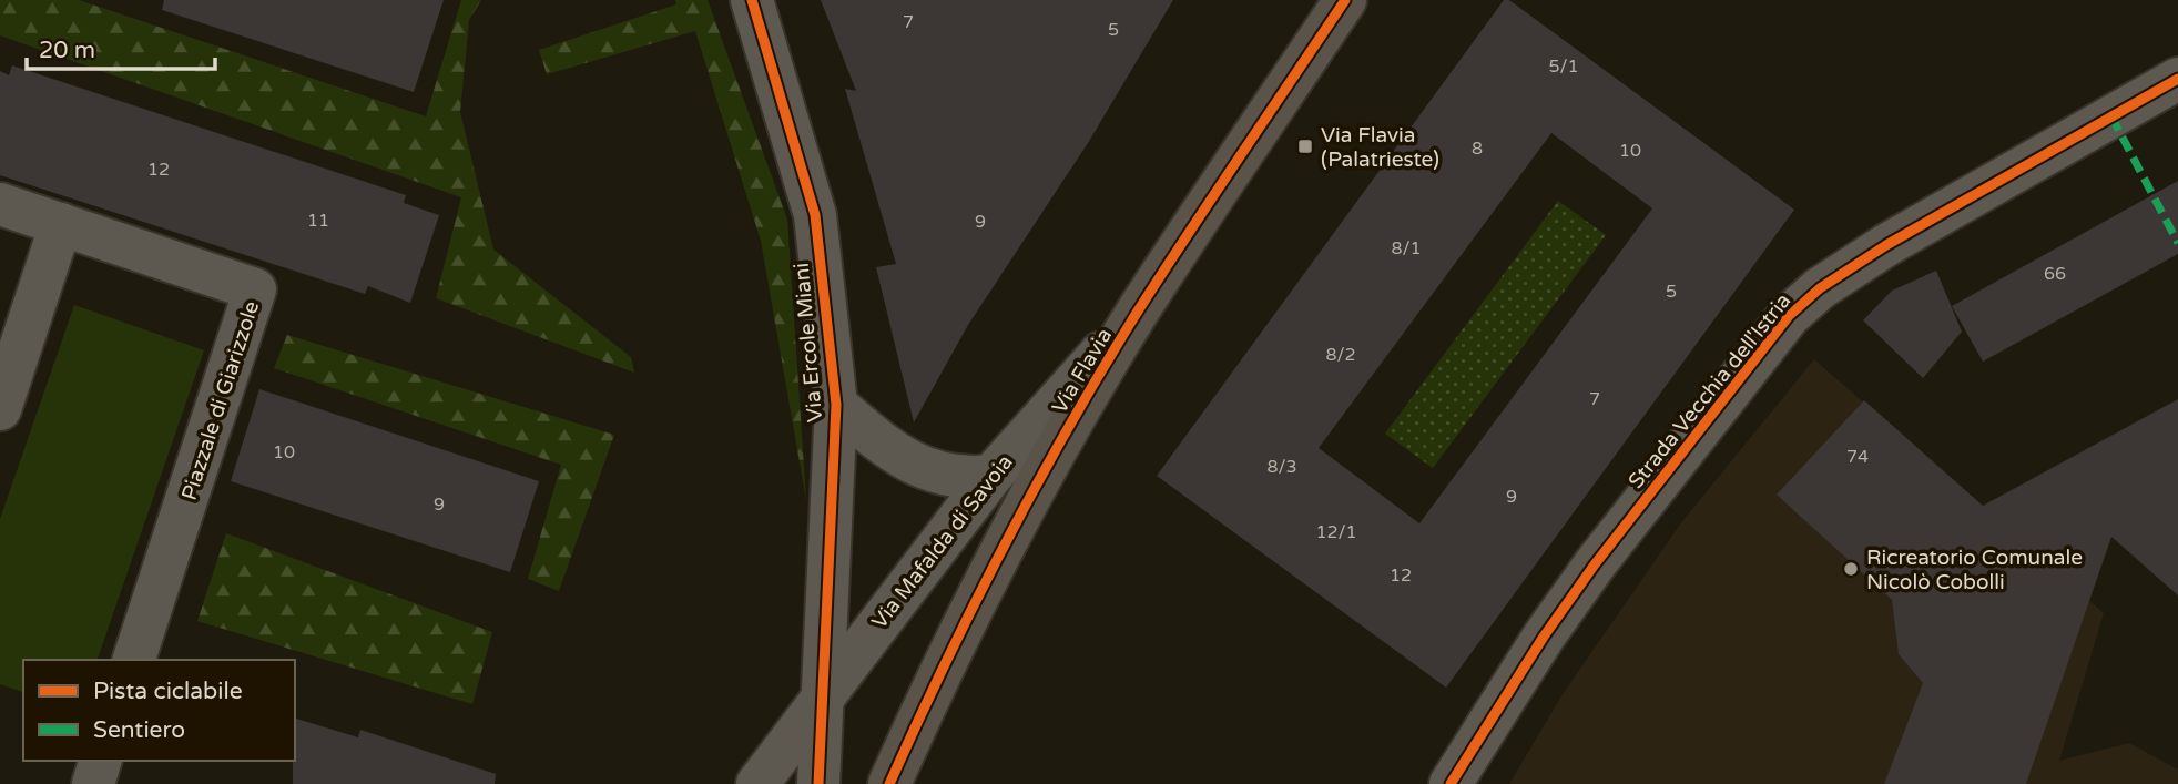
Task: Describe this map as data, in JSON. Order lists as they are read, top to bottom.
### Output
{
  "streets": {
    "main road": ["Via Flavia"],
    "street": [
      "Via Ercole Miani",
      "Strada Vecchia dell'Istria",
      "Piazzale di Giarizzole",
      "Via Mafalda di Savoia"
    ]
  },
  "crossings": [
    ["Via Ercole Miani", "Via Mafalda di Savoia"],
    ["Via Flavia", "Via Mafalda di Savoia"]
  ],
  "places": {
    "transit": ["Via Flavia (Palatrieste)"],
    "other": ["Ricreatorio Comunale Nicolò Cobolli"]
  },
  "house_numbers": [
    "7",
    "5",
    "5/1",
    "8",
    "10",
    "12",
    "11",
    "9",
    "8/1",
    "66",
    "5",
    "8/2",
    "7",
    "10",
    "74",
    "8/3",
    "9",
    "9",
    "12/1",
    "12"
  ],
  "legend": ["Pista ciclabile", "Sentiero"],
  "scale_bar": "20 m"
}
